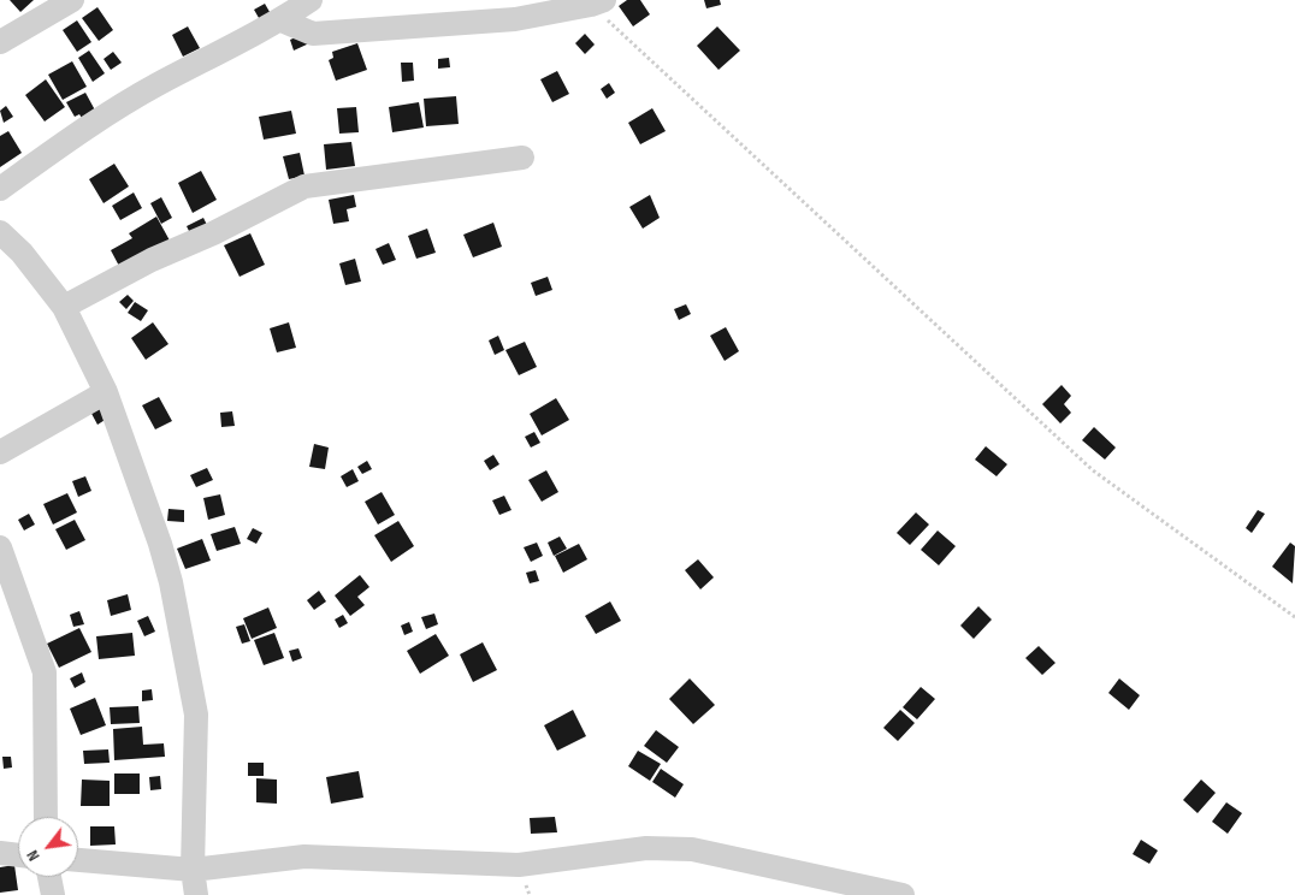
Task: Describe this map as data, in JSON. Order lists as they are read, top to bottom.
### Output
{
  "north": "bottom left"
}
